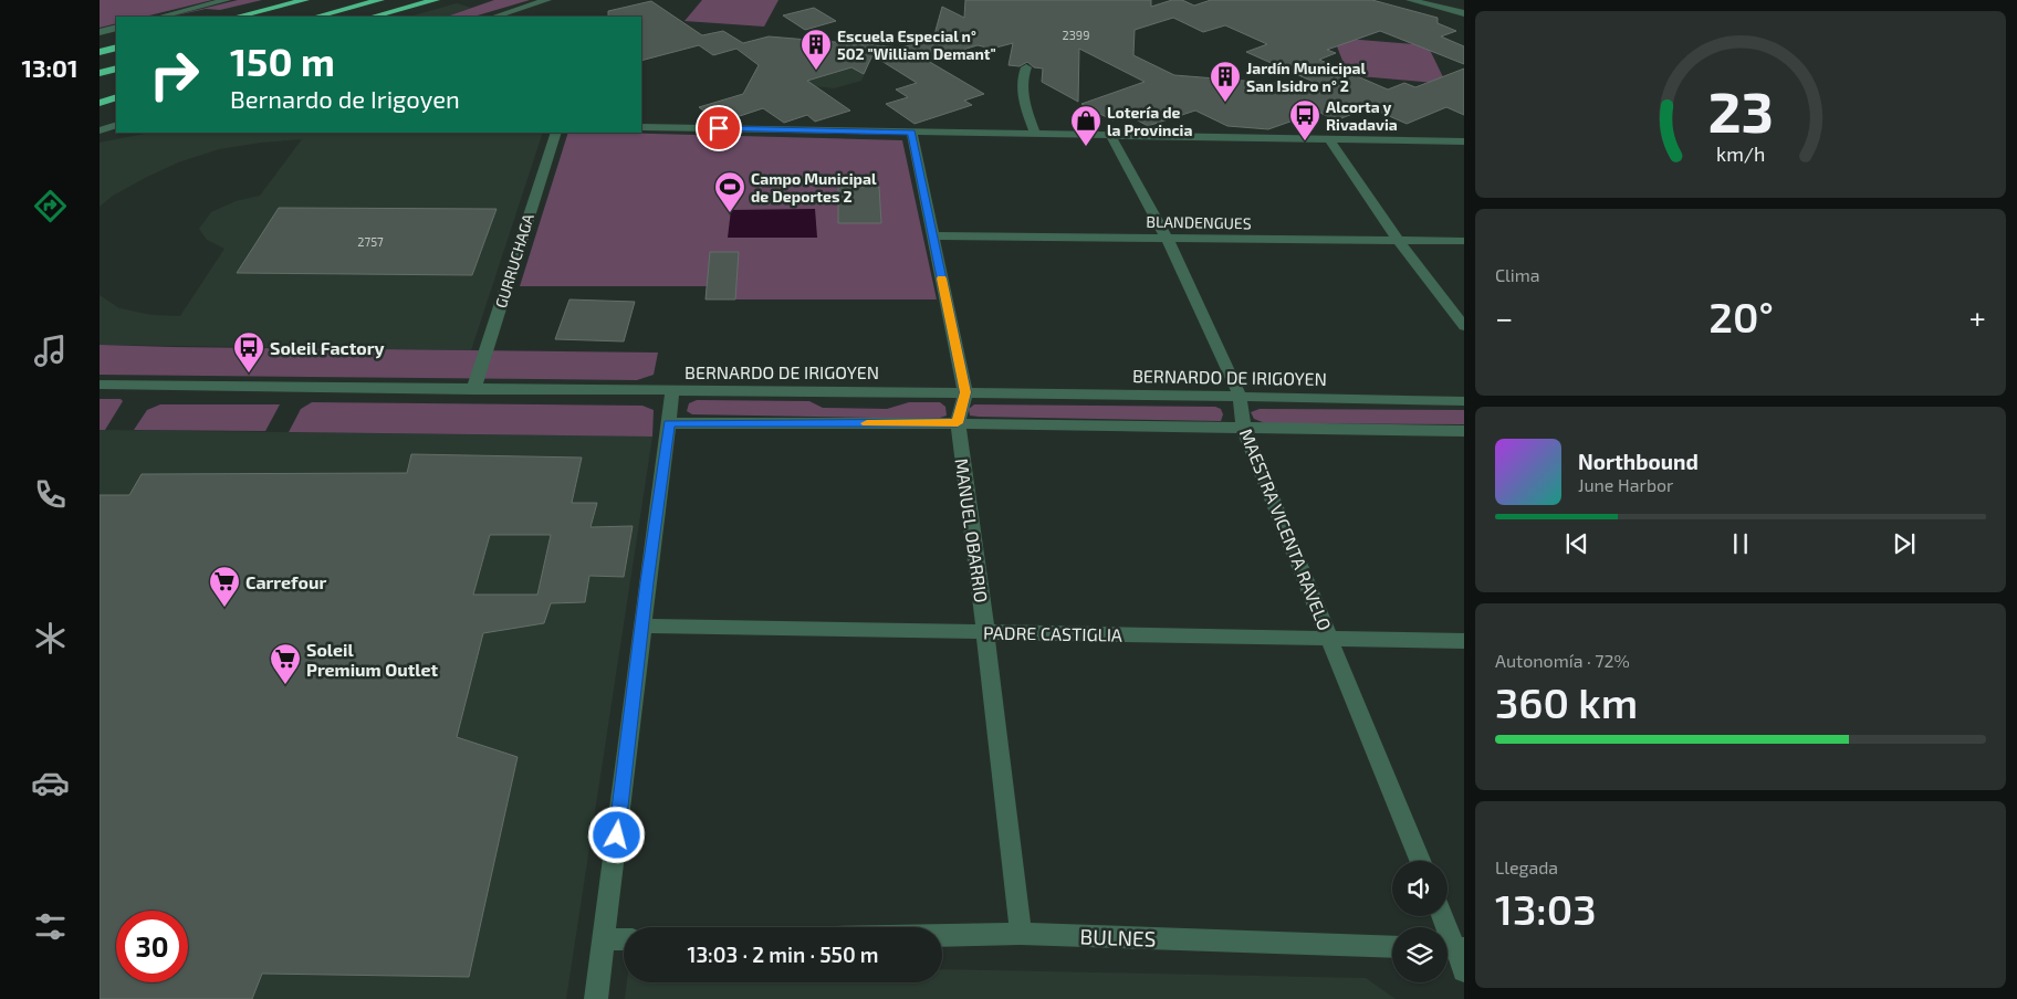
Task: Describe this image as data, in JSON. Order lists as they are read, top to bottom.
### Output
{
  "streets": {
    "street": [
      "BLANDENGUES",
      "GURRUCHAGA",
      "BERNARDO DE IRIGOYEN",
      "MAESTRA VICENTA RAVELO",
      "MANUEL OBARRIO",
      "PADRE CASTIGLIA",
      "BULNES"
    ]
  },
  "crossings": [
    ["BLANDENGUES", "MAESTRA VICENTA RAVELO"],
    ["BLANDENGUES", "MANUEL OBARRIO"],
    ["GURRUCHAGA", "BERNARDO DE IRIGOYEN"],
    ["BERNARDO DE IRIGOYEN", "MAESTRA VICENTA RAVELO"],
    ["BERNARDO DE IRIGOYEN", "MANUEL OBARRIO"],
    ["MAESTRA VICENTA RAVELO", "PADRE CASTIGLIA"],
    ["MANUEL OBARRIO", "PADRE CASTIGLIA"],
    ["MANUEL OBARRIO", "BULNES"]
  ],
  "places": {
    "building": ["Escuela Especial n° 502 \"William Demant\"", "Jardín Municipal San Isidro n° 2"],
    "bus stop": ["Alcorta y Rivadavia", "Soleil Factory"],
    "shop": ["Lotería de la Provincia"],
    "sports": ["Campo Municipal de Deportes 2"],
    "supermarket": ["Carrefour", "Soleil Premium Outlet"]
  },
  "house_numbers": ["2399", "2757"],
  "page": {
    "tabs": "13:01",
    "turn": ["150 m", "Bernardo de Irigoyen"],
    "tile": [
      "Clima",
      ["Autonomía · 72%", "360 km"],
      ["Llegada", "13:03"]
    ],
    "heat": ["−", "20°", "+"],
    "song": ["Northbound", "June Harbor"],
    "limit": "30",
    "trip": "13:03 · 2 min · 550 m",
    "gauge": ["23", "km/h"]
  }
}
